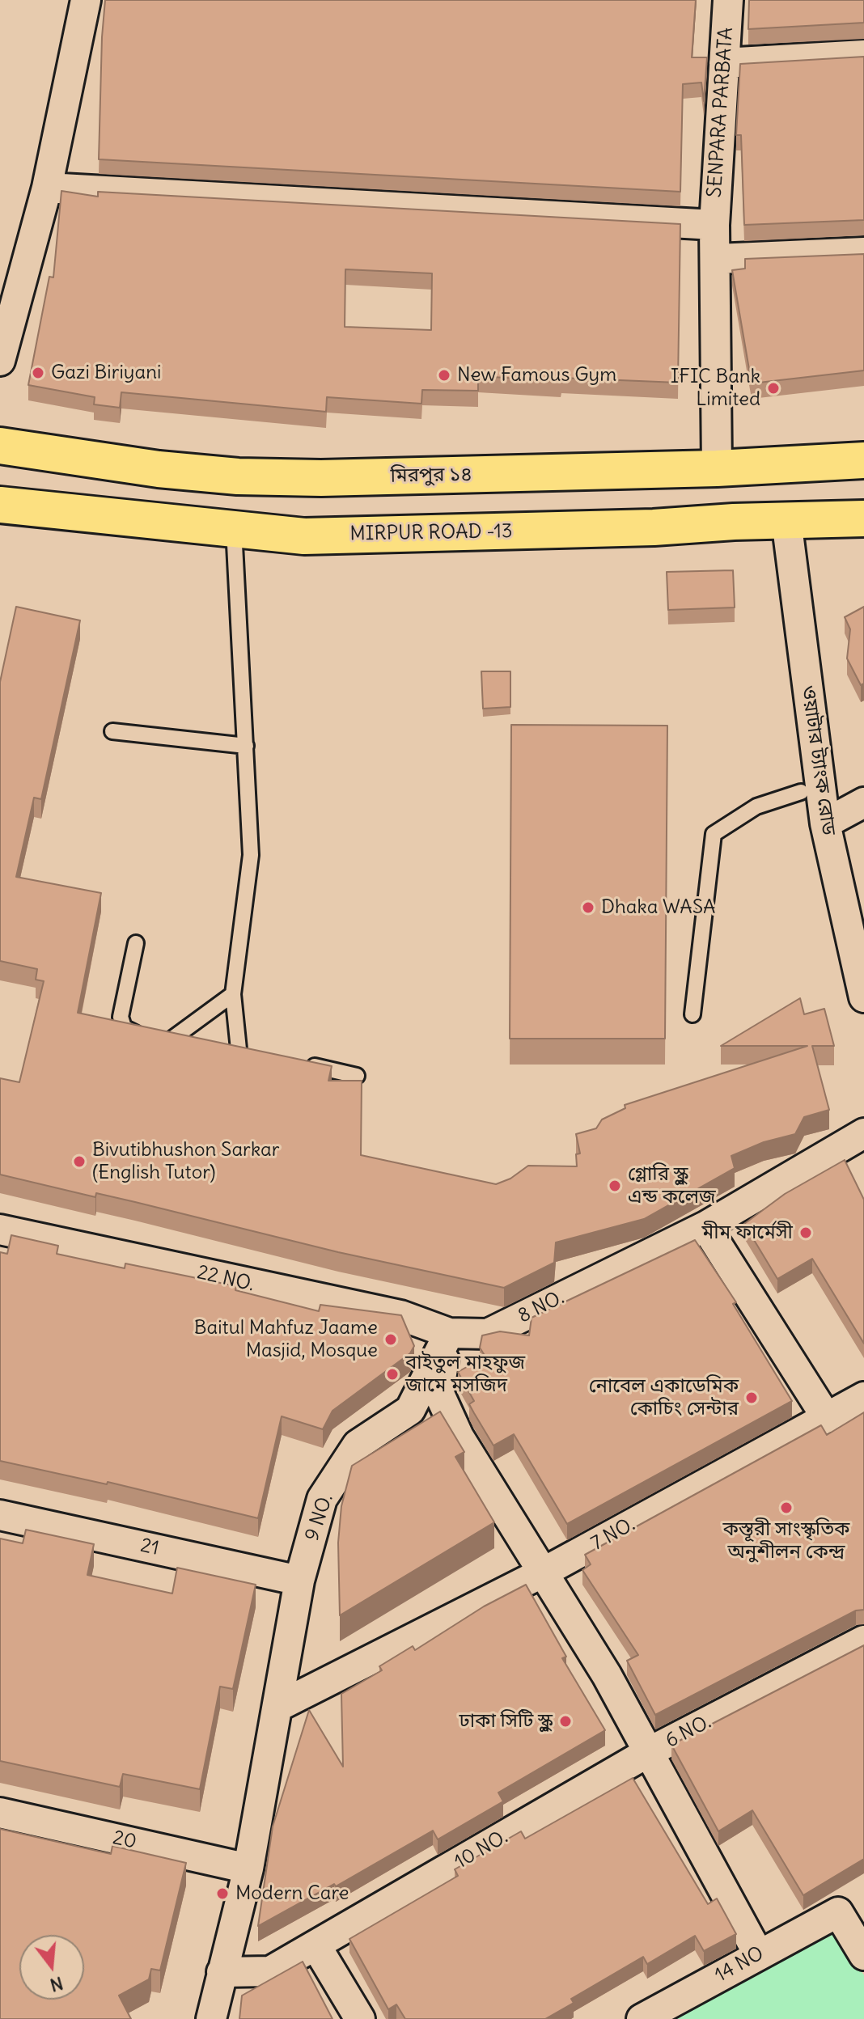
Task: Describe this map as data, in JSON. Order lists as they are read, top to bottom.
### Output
{
  "streets": {
    "main road": ["মিরপুর ১৪", "MIRPUR ROAD -13"],
    "street": [
      "SENPARA PARBATA",
      "ওয়াটার ট্যাংক রোড",
      "22 NO.",
      "8 NO.",
      "9 NO.",
      "7 NO.",
      "21",
      "6 NO.",
      "20",
      "10 NO.",
      "14 NO"
    ]
  },
  "crossings": [
    ["SENPARA PARBATA", "মিরপুর ১৪"],
    ["MIRPUR ROAD -13", "ওয়াটার ট্যাংক রোড"],
    ["22 NO.", "8 NO."],
    ["22 NO.", "9 NO."],
    ["8 NO.", "9 NO."],
    ["9 NO.", "21"],
    ["9 NO.", "20"],
    ["6 NO.", "10 NO."],
    ["6 NO.", "14 NO"]
  ],
  "places": [
    "Gazi Biriyani",
    "New Famous Gym",
    "IFIC Bank Limited",
    "Dhaka WASA",
    "Bivutibhushon Sarkar (English Tutor)",
    "গ্লোরি স্কুল এন্ড কলেজ",
    "মীম ফার্মেসী",
    "Baitul Mahfuz Jaame Masjid, Mosque",
    "বাইতুল মাহফুজ জামে মসজিদ",
    "নোবেল একাডেমিক কোচিং সেন্টার",
    "কস্তূরী সাংস্কৃতিক অনুশীলন কেন্দ্র",
    "ঢাকা সিটি স্কুল",
    "Modern Care"
  ],
  "north": "bottom"
}
